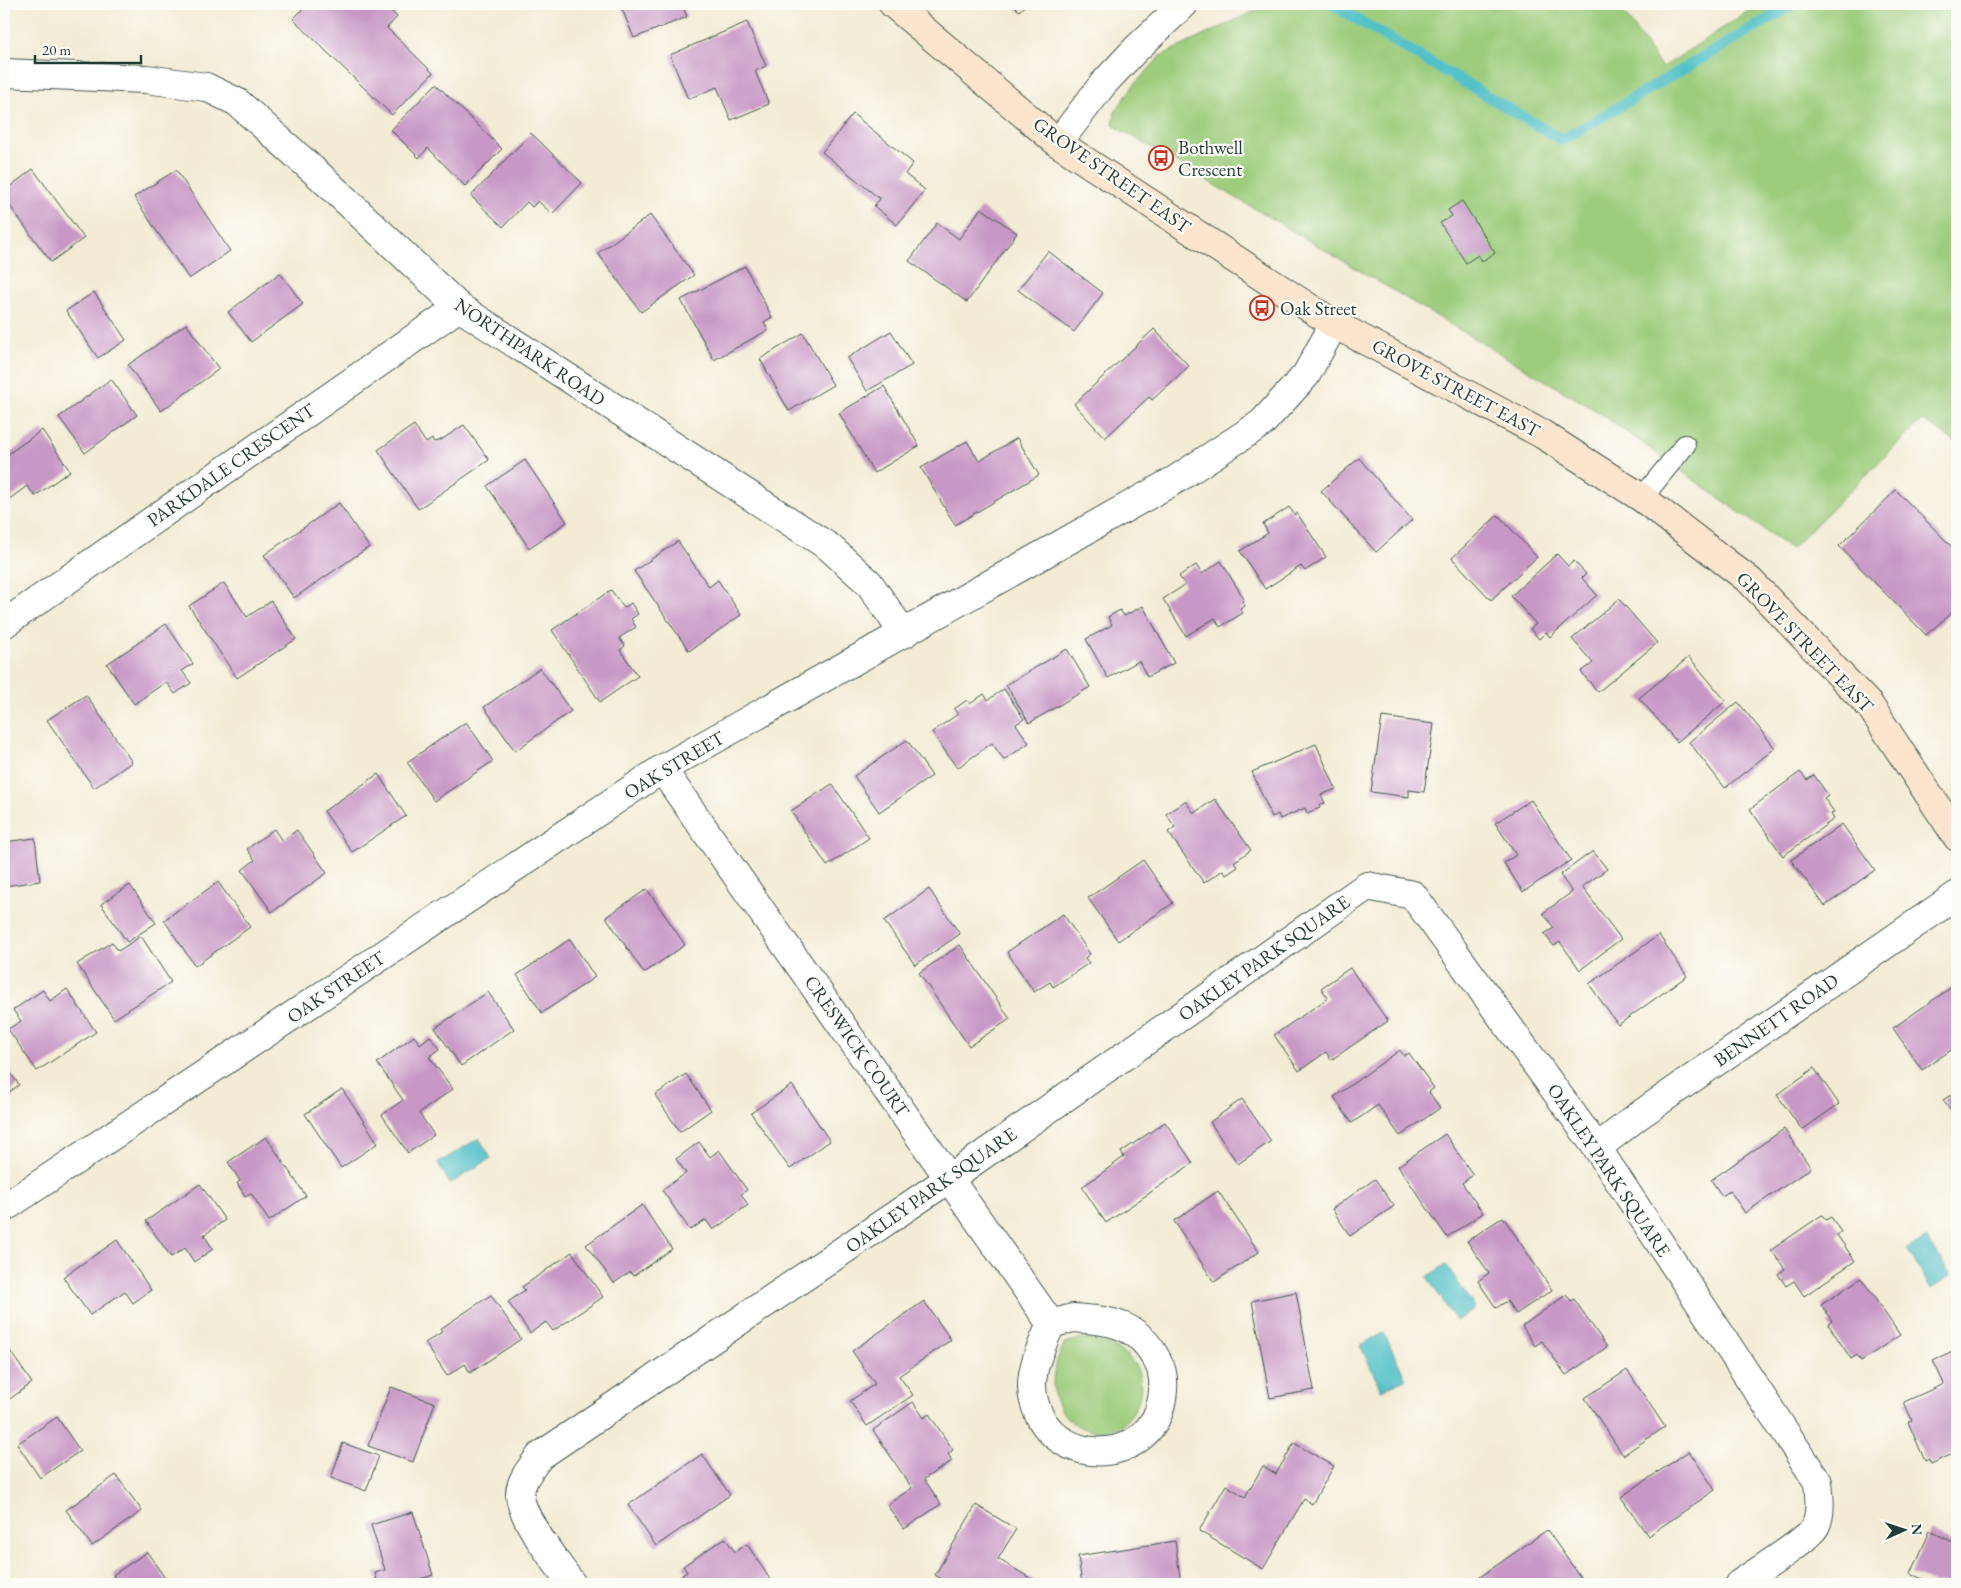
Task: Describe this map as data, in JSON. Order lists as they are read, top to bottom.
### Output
{
  "streets": {
    "street": [
      "GROVE STREET EAST",
      "NORTHPARK ROAD",
      "PARKDALE CRESCENT",
      "OAK STREET",
      "OAKLEY PARK SQUARE",
      "BENNETT ROAD",
      "CRESWICK COURT"
    ]
  },
  "crossings": [
    ["GROVE STREET EAST", "OAK STREET"],
    ["NORTHPARK ROAD", "PARKDALE CRESCENT"],
    ["NORTHPARK ROAD", "OAK STREET"],
    ["OAK STREET", "CRESWICK COURT"],
    ["OAKLEY PARK SQUARE", "BENNETT ROAD"],
    ["OAKLEY PARK SQUARE", "CRESWICK COURT"]
  ],
  "places": {
    "bus stop": ["Bothwell Crescent", "Oak Street"]
  },
  "scale_bar": "20 m",
  "north": "right"
}
